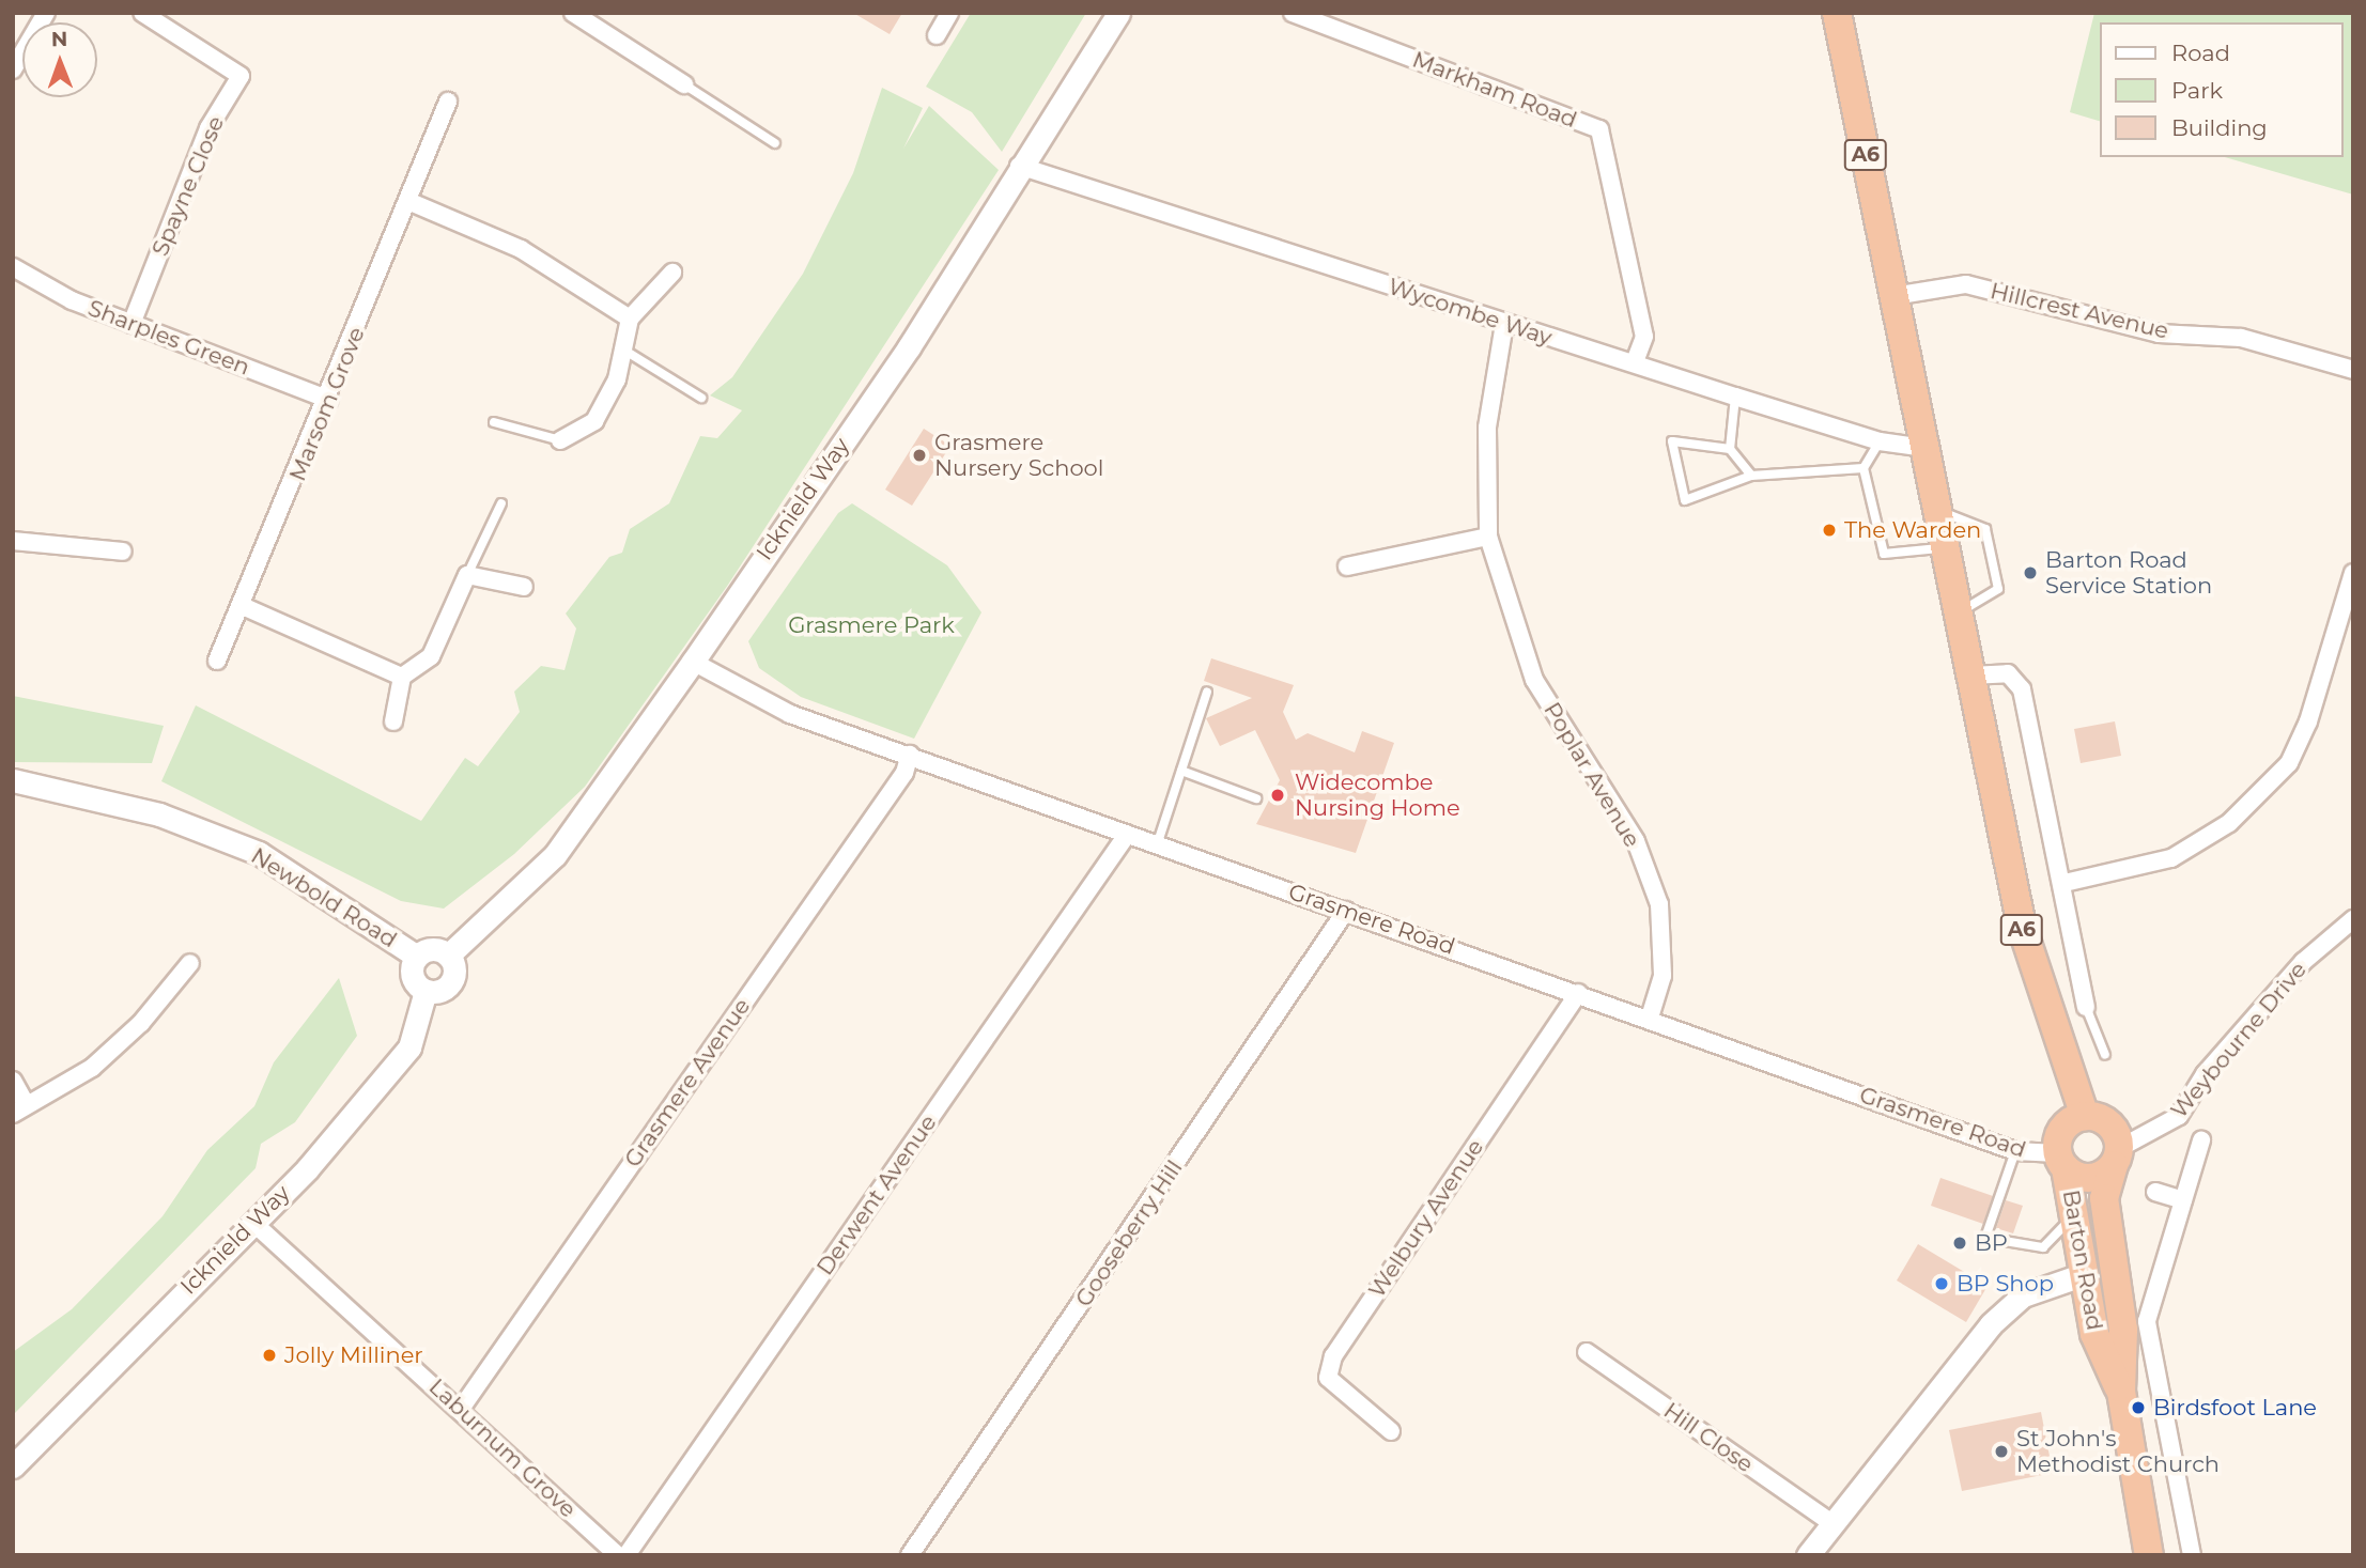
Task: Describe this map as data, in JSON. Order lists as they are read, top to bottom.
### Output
{
  "streets": {
    "highway": ["A6", "Barton Road"],
    "street": [
      "Markham Road",
      "Spayne Close",
      "Hillcrest Avenue",
      "Wycombe Way",
      "Sharples Green",
      "Marsom Grove",
      "Icknield Way",
      "Poplar Avenue",
      "Newbold Road",
      "Grasmere Road",
      "Weybourne Drive",
      "Grasmere Avenue",
      "Derwent Avenue",
      "Welbury Avenue",
      "Gooseberry Hill",
      "Hill Close",
      "Laburnum Grove"
    ]
  },
  "crossings": [
    ["Markham Road", "Wycombe Way"],
    ["A6", "Hillcrest Avenue"],
    ["A6", "Wycombe Way"],
    ["A6", "Grasmere Road"],
    ["A6", "Weybourne Drive"],
    ["A6", "Barton Road"],
    ["Spayne Close", "Sharples Green"],
    ["Wycombe Way", "Icknield Way"],
    ["Wycombe Way", "Poplar Avenue"],
    ["Sharples Green", "Marsom Grove"],
    ["Icknield Way", "Newbold Road"],
    ["Icknield Way", "Grasmere Road"],
    ["Icknield Way", "Laburnum Grove"],
    ["Poplar Avenue", "Grasmere Road"],
    ["Grasmere Road", "Weybourne Drive"],
    ["Grasmere Road", "Grasmere Avenue"],
    ["Grasmere Road", "Derwent Avenue"],
    ["Grasmere Road", "Welbury Avenue"],
    ["Grasmere Road", "Gooseberry Hill"],
    ["Grasmere Road", "Barton Road"],
    ["Weybourne Drive", "Barton Road"],
    ["Grasmere Avenue", "Laburnum Grove"]
  ],
  "parks": ["Grasmere Park"],
  "places": [
    "Grasmere Nursery School",
    "The Warden",
    "Barton Road Service Station",
    "Widecombe Nursing Home",
    "BP",
    "BP Shop",
    "Jolly Milliner",
    "Birdsfoot Lane",
    "St John's Methodist Church"
  ],
  "legend": ["Road", "Park", "Building"],
  "north": "top"
}
